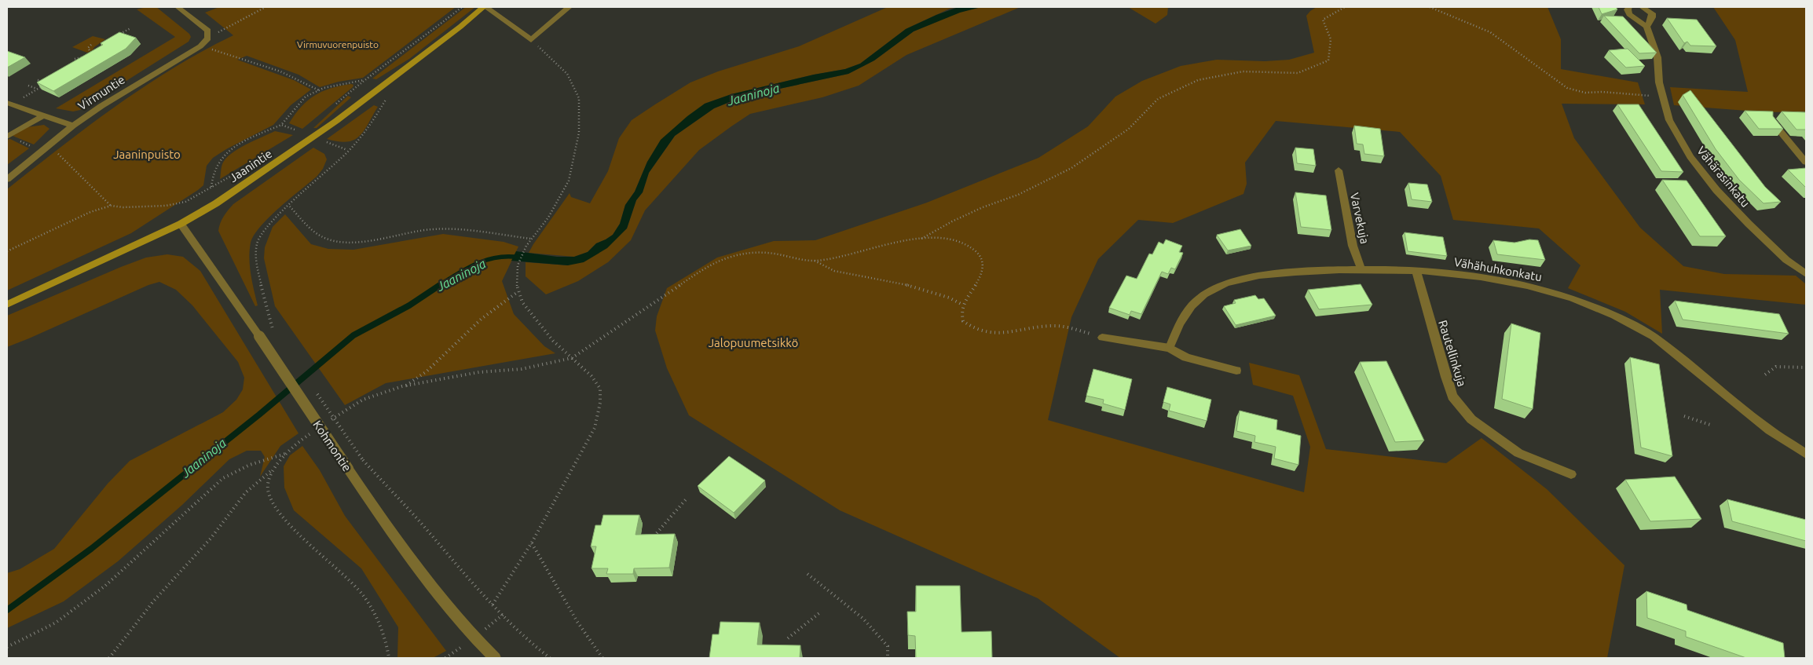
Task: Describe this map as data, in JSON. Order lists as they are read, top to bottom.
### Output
{
  "streets": {
    "main road": ["Jaanintie"],
    "street": [
      "Virmuntie",
      "Vähärasinkatu",
      "Varvekuja",
      "Vähähuhkonkatu",
      "Rautellinkuja",
      "Kohmontie"
    ]
  },
  "crossings": [
    ["Jaanintie", "Kohmontie"],
    ["Varvekuja", "Vähähuhkonkatu"],
    ["Vähähuhkonkatu", "Rautellinkuja"]
  ],
  "water": ["Jaaninoja"],
  "parks": ["Virmuvuorenpuisto", "Jaaninpuisto", "Jalopuumetsikkö"]
}
